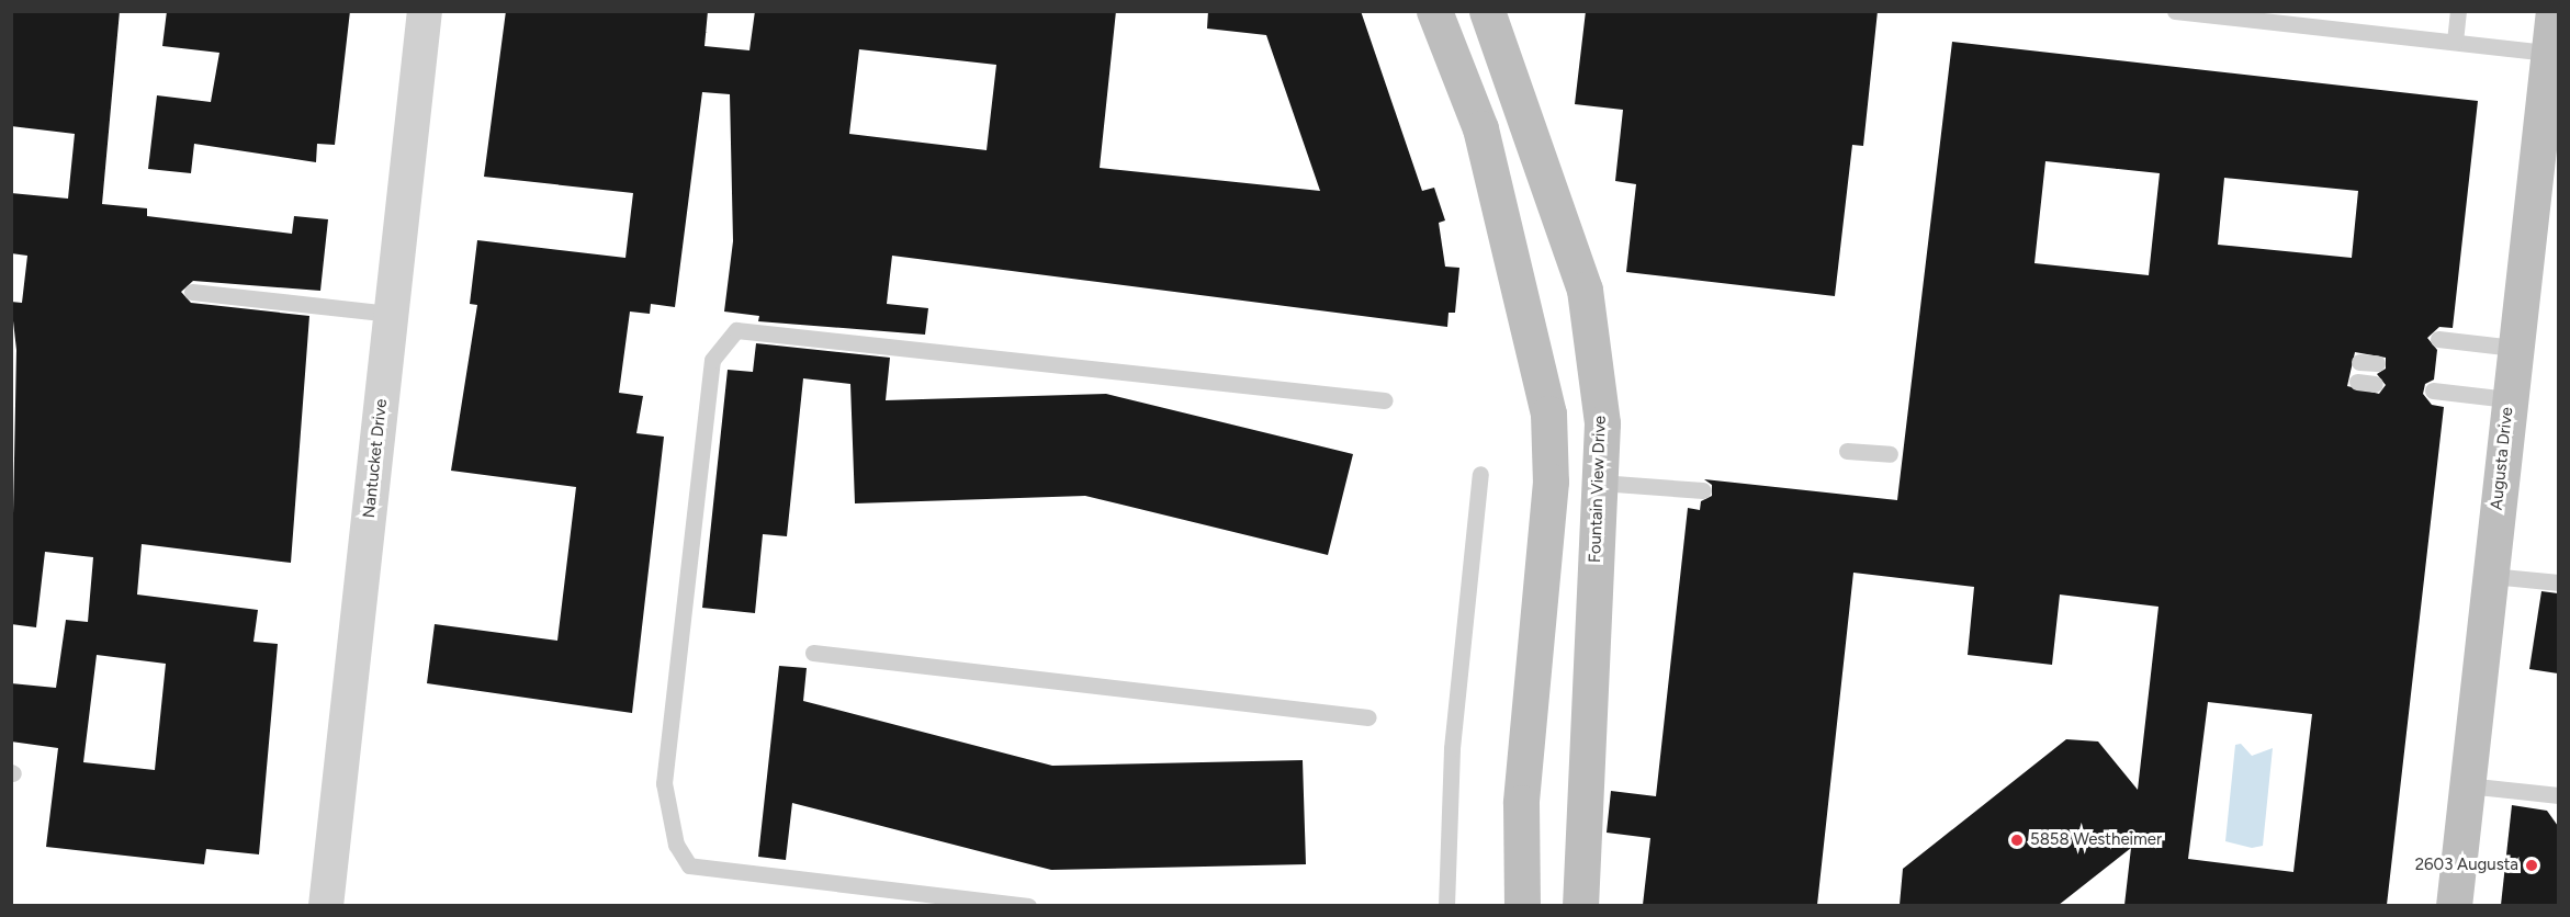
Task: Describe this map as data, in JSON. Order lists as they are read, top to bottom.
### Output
{
  "streets": {
    "main road": ["Augusta Drive", "Fountain View Drive"],
    "street": ["Nantucket Drive"]
  },
  "places": ["5858 Westheimer", "2603 Augusta"]
}
